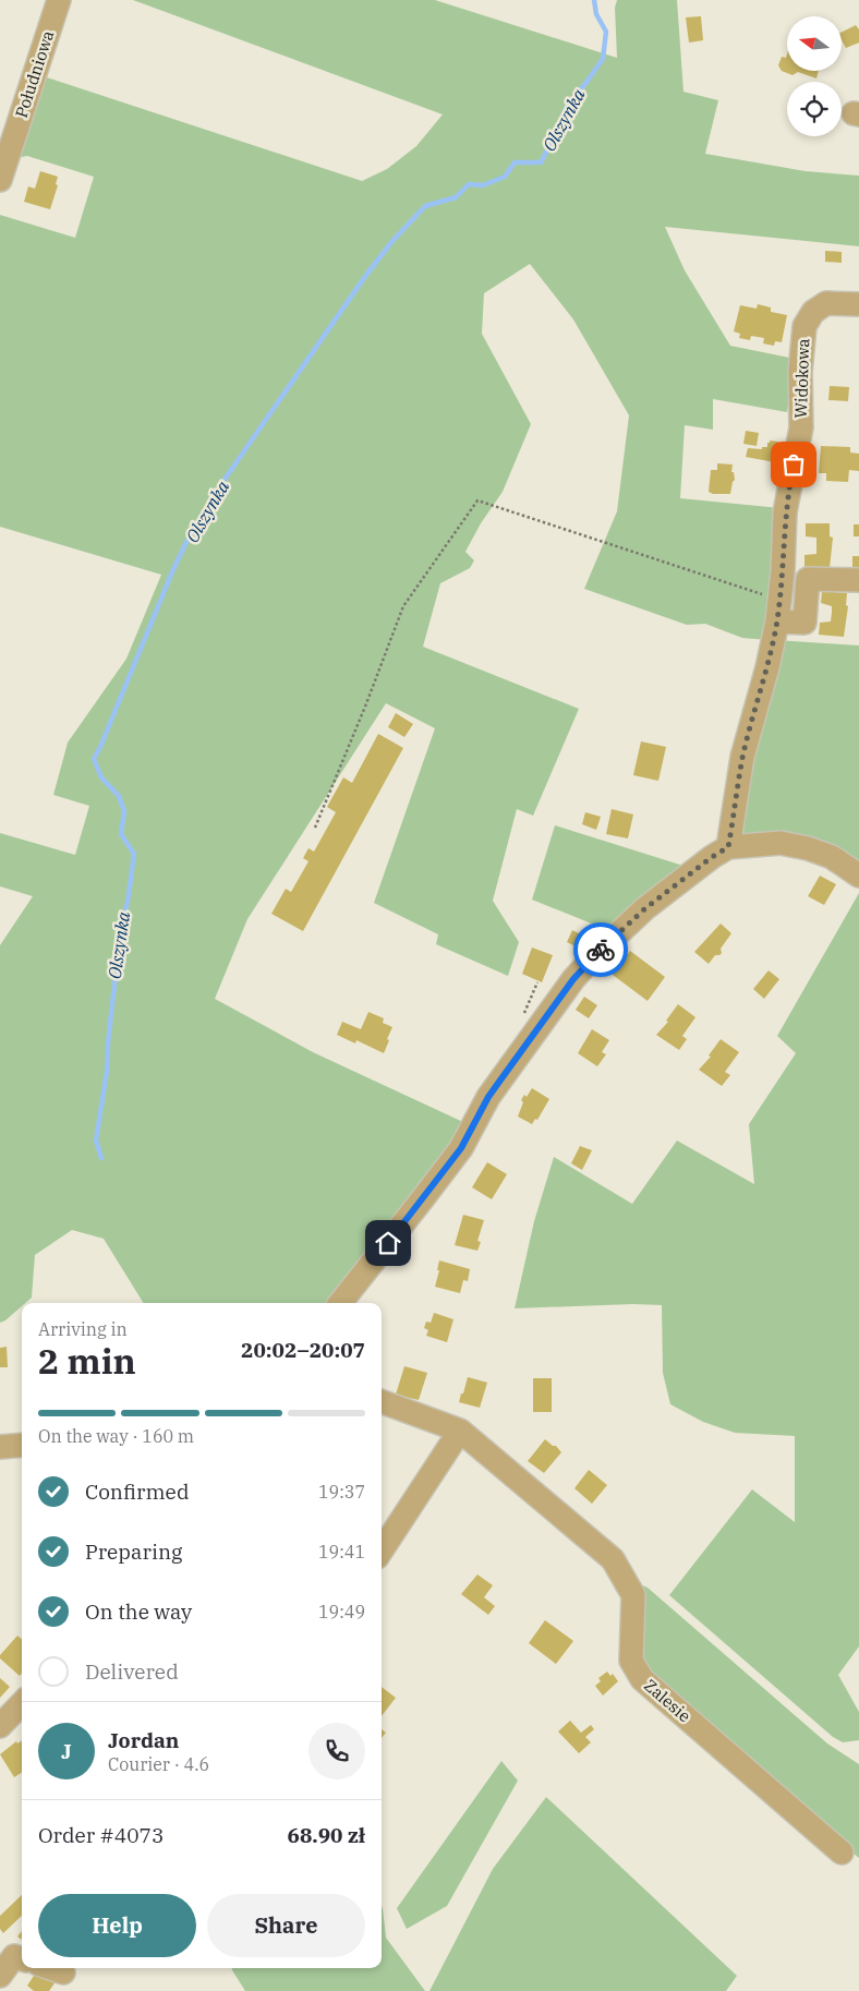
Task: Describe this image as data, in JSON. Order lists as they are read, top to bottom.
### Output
{
  "streets": {
    "street": ["Południowa", "Widokowa", "Zalesie"]
  },
  "water": ["Olszynka"],
  "north": "left",
  "page": {
    "heading": ["2 min", "Arriving in", "20:02–20:07"],
    "panel": [
      "Jordan",
      "Courier · 4.6",
      "Order #4073",
      "68.90 zł"
    ],
    "bar": "On the way · 160 m",
    "list": [
      ["Confirmed", "19:37"],
      ["Preparing", "19:41"],
      ["On the way", "19:49"],
      "Delivered"
    ],
    "round": "J",
    "buttons": ["Help", "Share"]
  }
}
